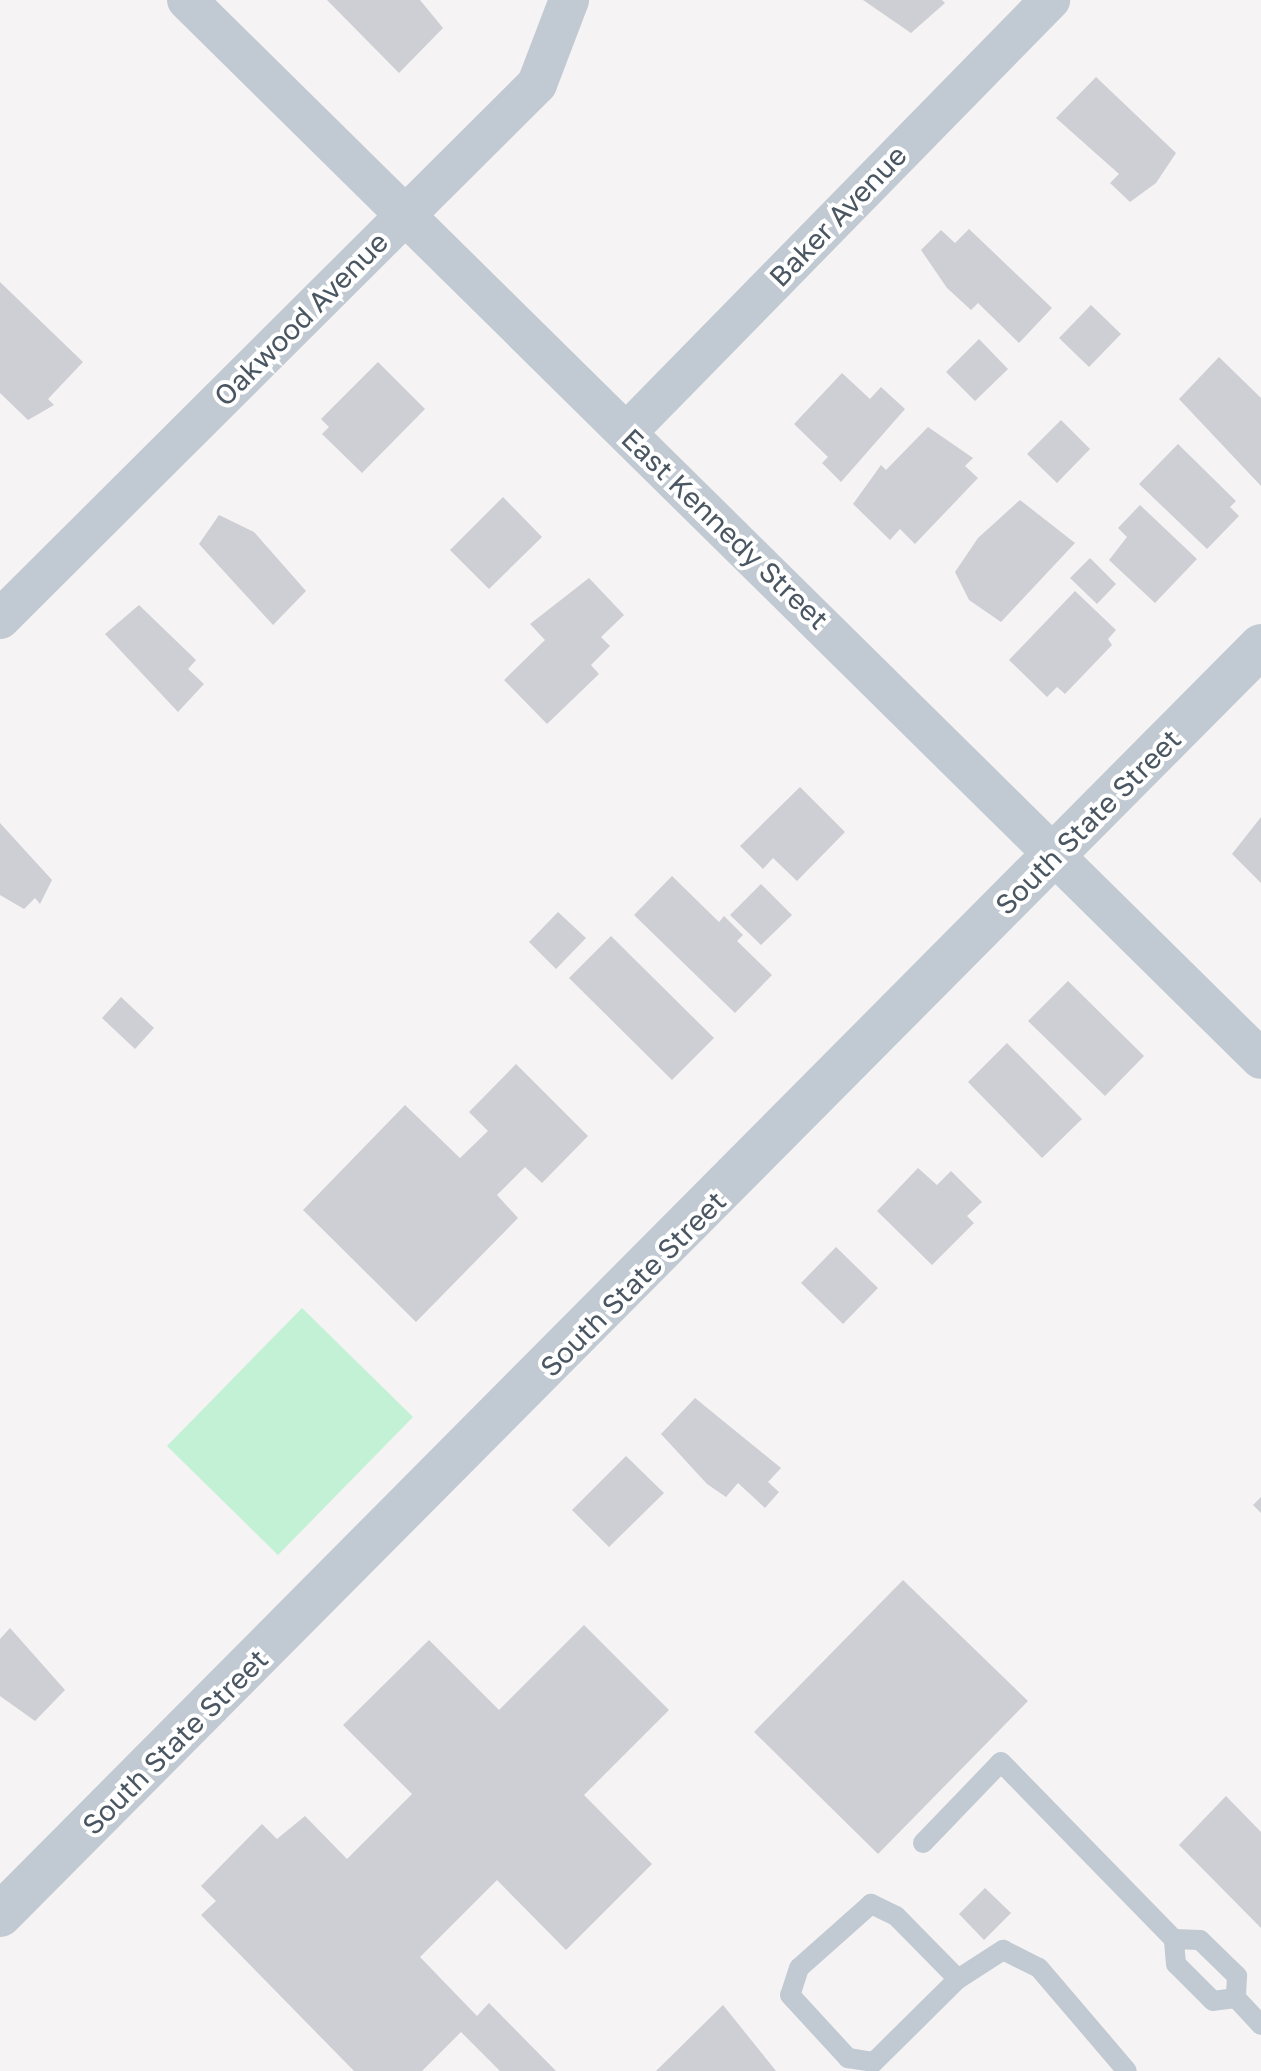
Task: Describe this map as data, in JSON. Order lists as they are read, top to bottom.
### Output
{
  "streets": {
    "street": [
      "Baker Avenue",
      "Oakwood Avenue",
      "East Kennedy Street",
      "South State Street"
    ]
  },
  "crossings": [
    ["Baker Avenue", "East Kennedy Street"],
    ["Oakwood Avenue", "East Kennedy Street"],
    ["East Kennedy Street", "South State Street"]
  ]
}
